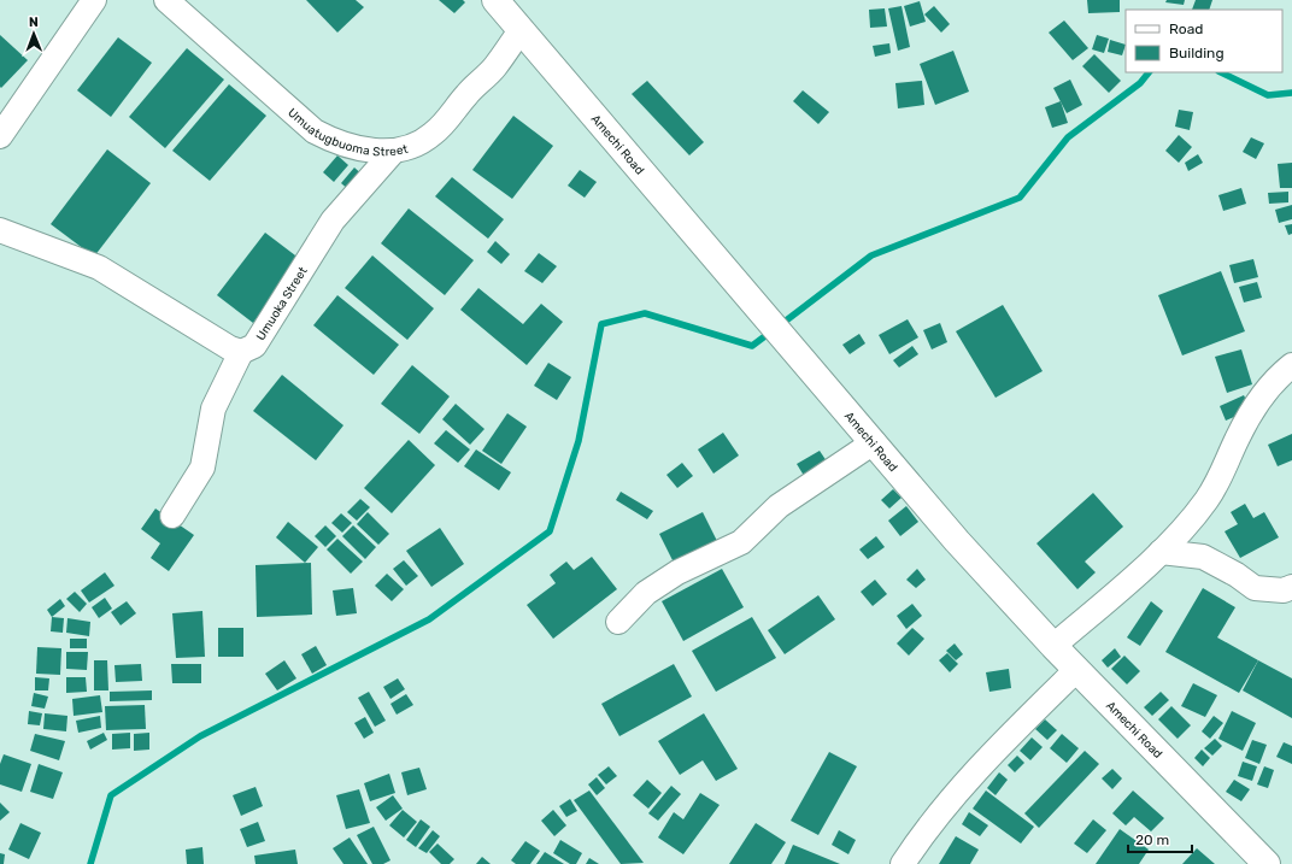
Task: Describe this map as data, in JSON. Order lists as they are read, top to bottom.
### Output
{
  "streets": {
    "main road": ["Amechi Road"],
    "street": ["Umuatugbuoma Street", "Umuoka Street"]
  },
  "crossings": [
    ["Umuatugbuoma Street", "Amechi Road"],
    ["Umuatugbuoma Street", "Umuoka Street"]
  ],
  "legend": ["Road", "Building"],
  "scale_bar": "20 m",
  "north": "top"
}
